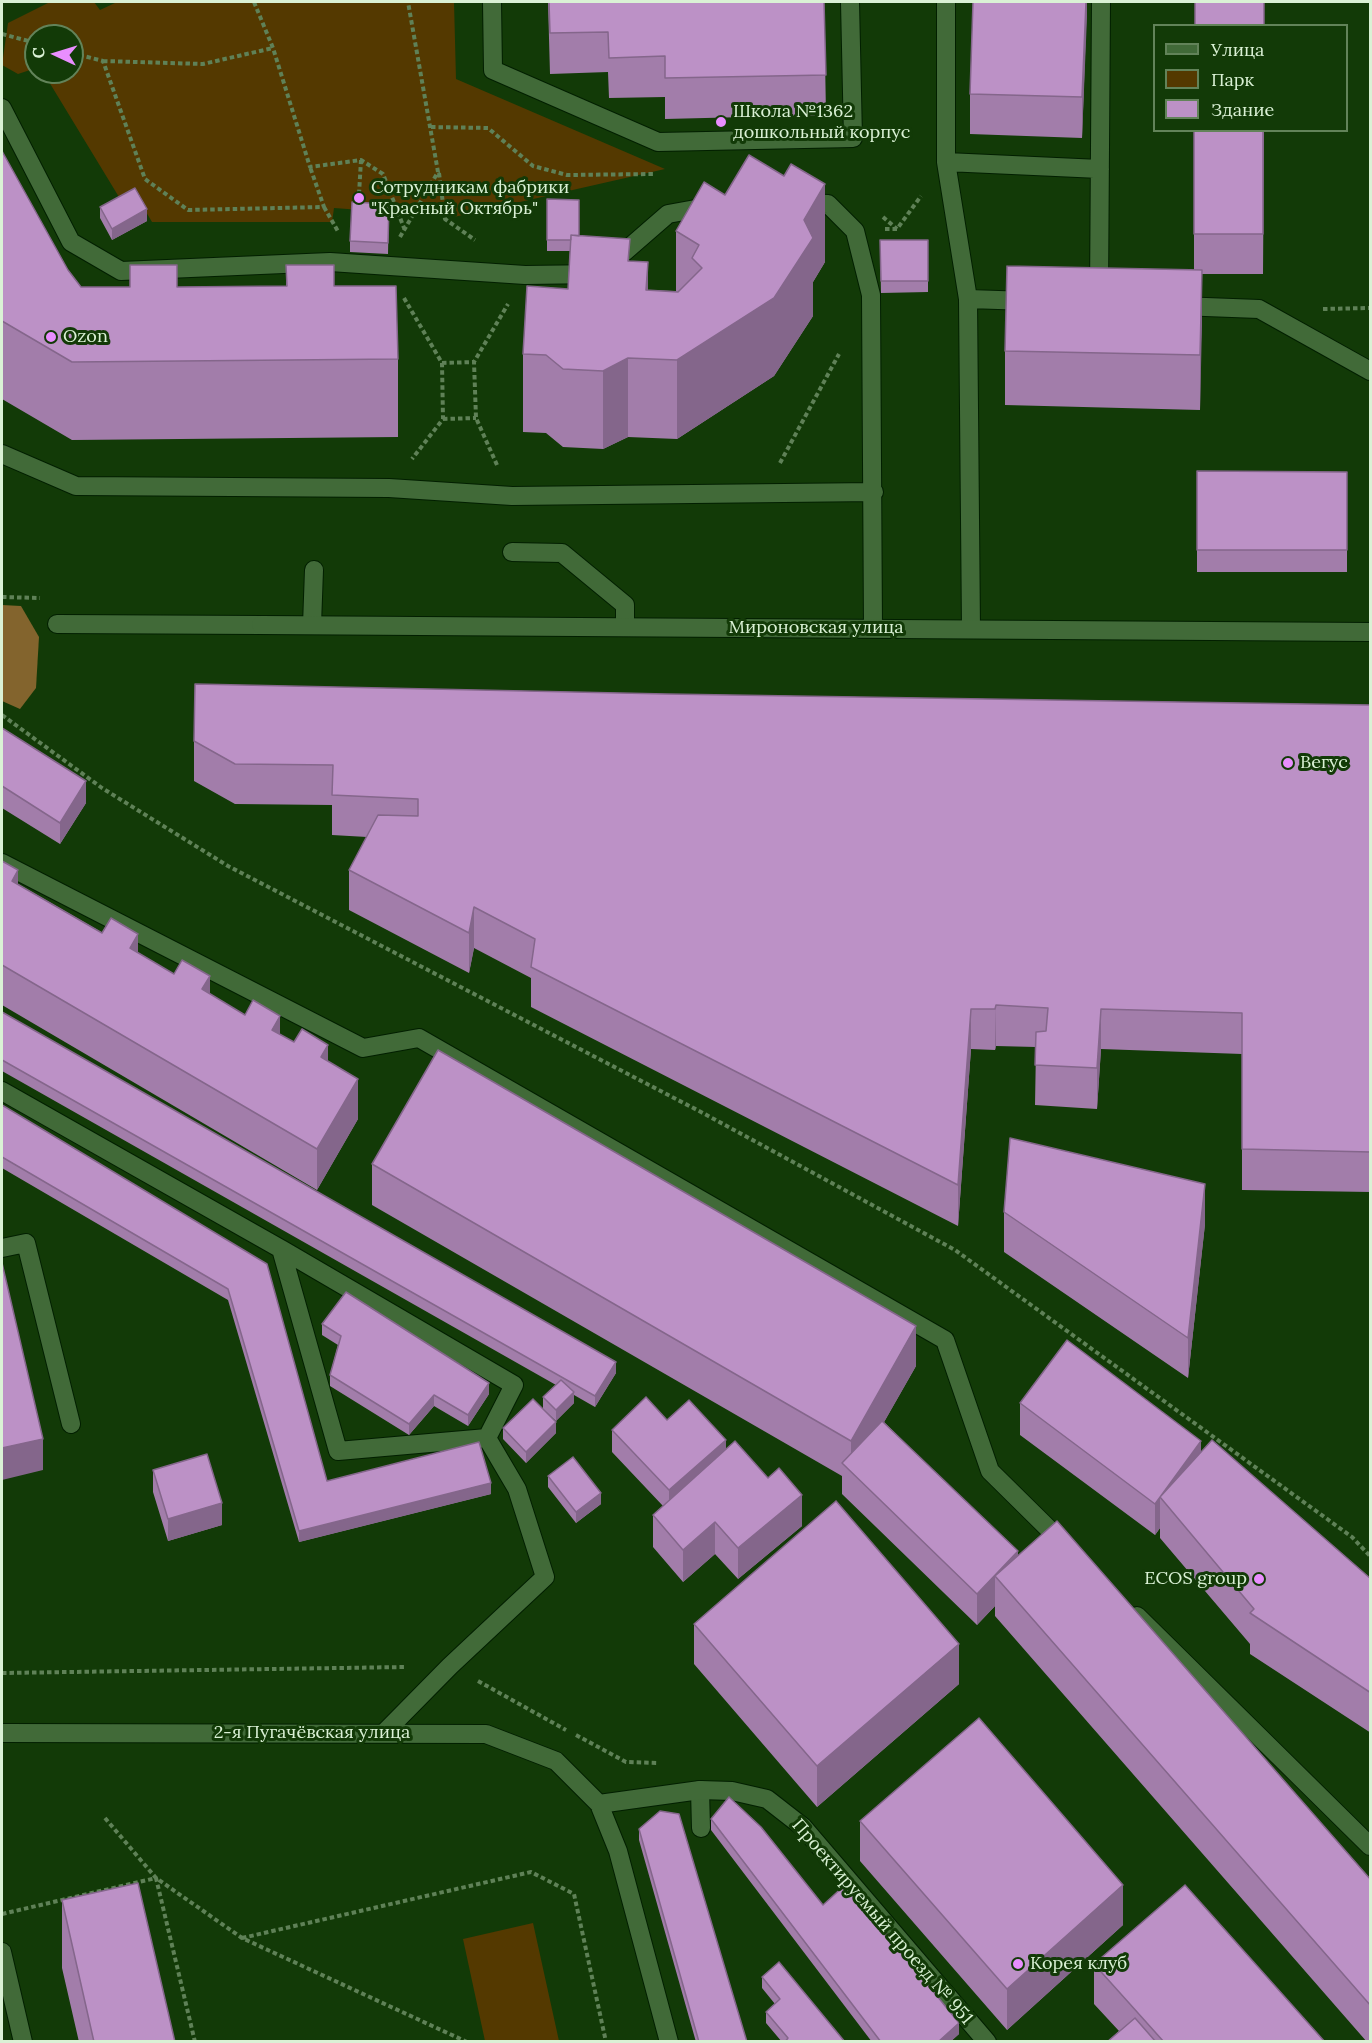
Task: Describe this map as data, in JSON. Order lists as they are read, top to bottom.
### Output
{
  "streets": {
    "street": ["Мироновская улица", "2-я Пугачёвская улица", "Проектируемый проезд № 951"]
  },
  "crossings": [
    ["2-я Пугачёвская улица", "Проектируемый проезд № 951"]
  ],
  "places": [
    "Школа №1362 дошкольный корпус",
    "Сотрудникам фабрики \"Красный Октябрь\"",
    "Ozon",
    "Вегус",
    "ECOS group",
    "Корея клуб"
  ],
  "legend": ["Улица", "Парк", "Здание"],
  "north": "left"
}
